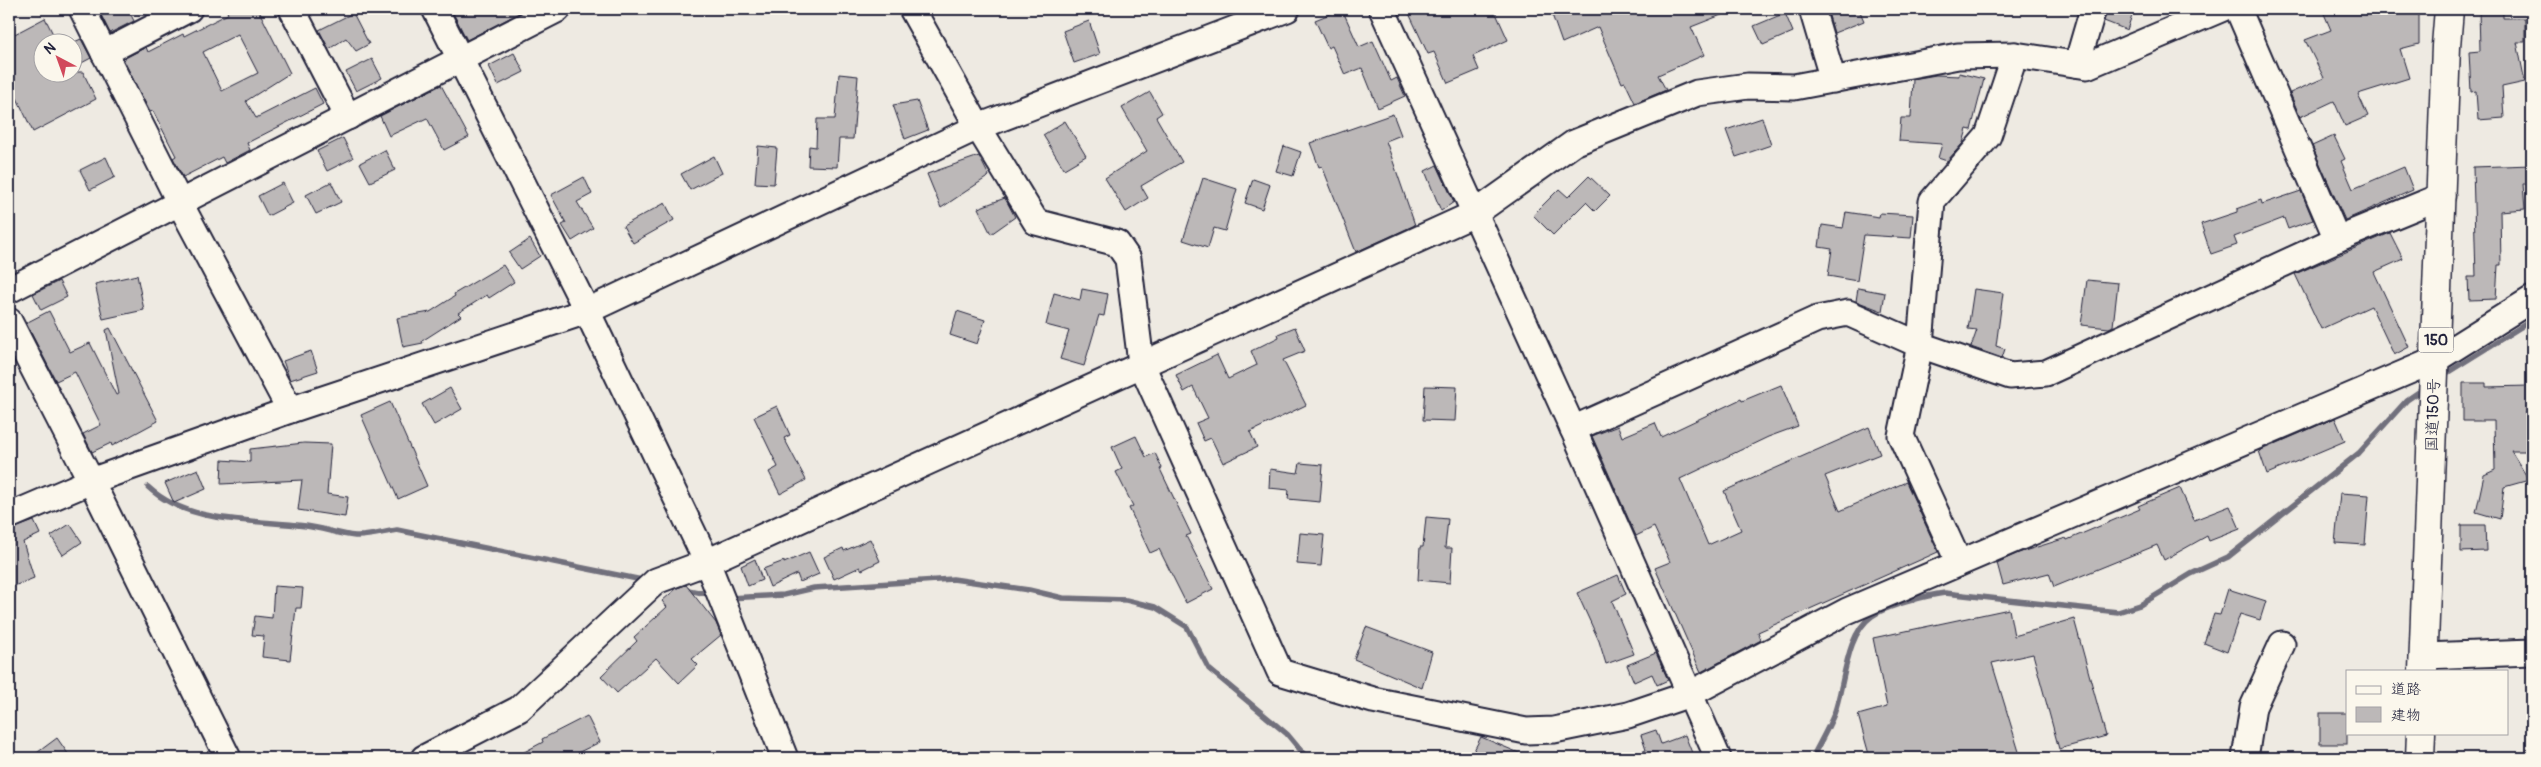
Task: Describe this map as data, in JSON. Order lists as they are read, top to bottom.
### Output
{
  "streets": {
    "highway": ["150", "国道150号"]
  },
  "legend": ["道路", "建物"],
  "north": "top left"
}
